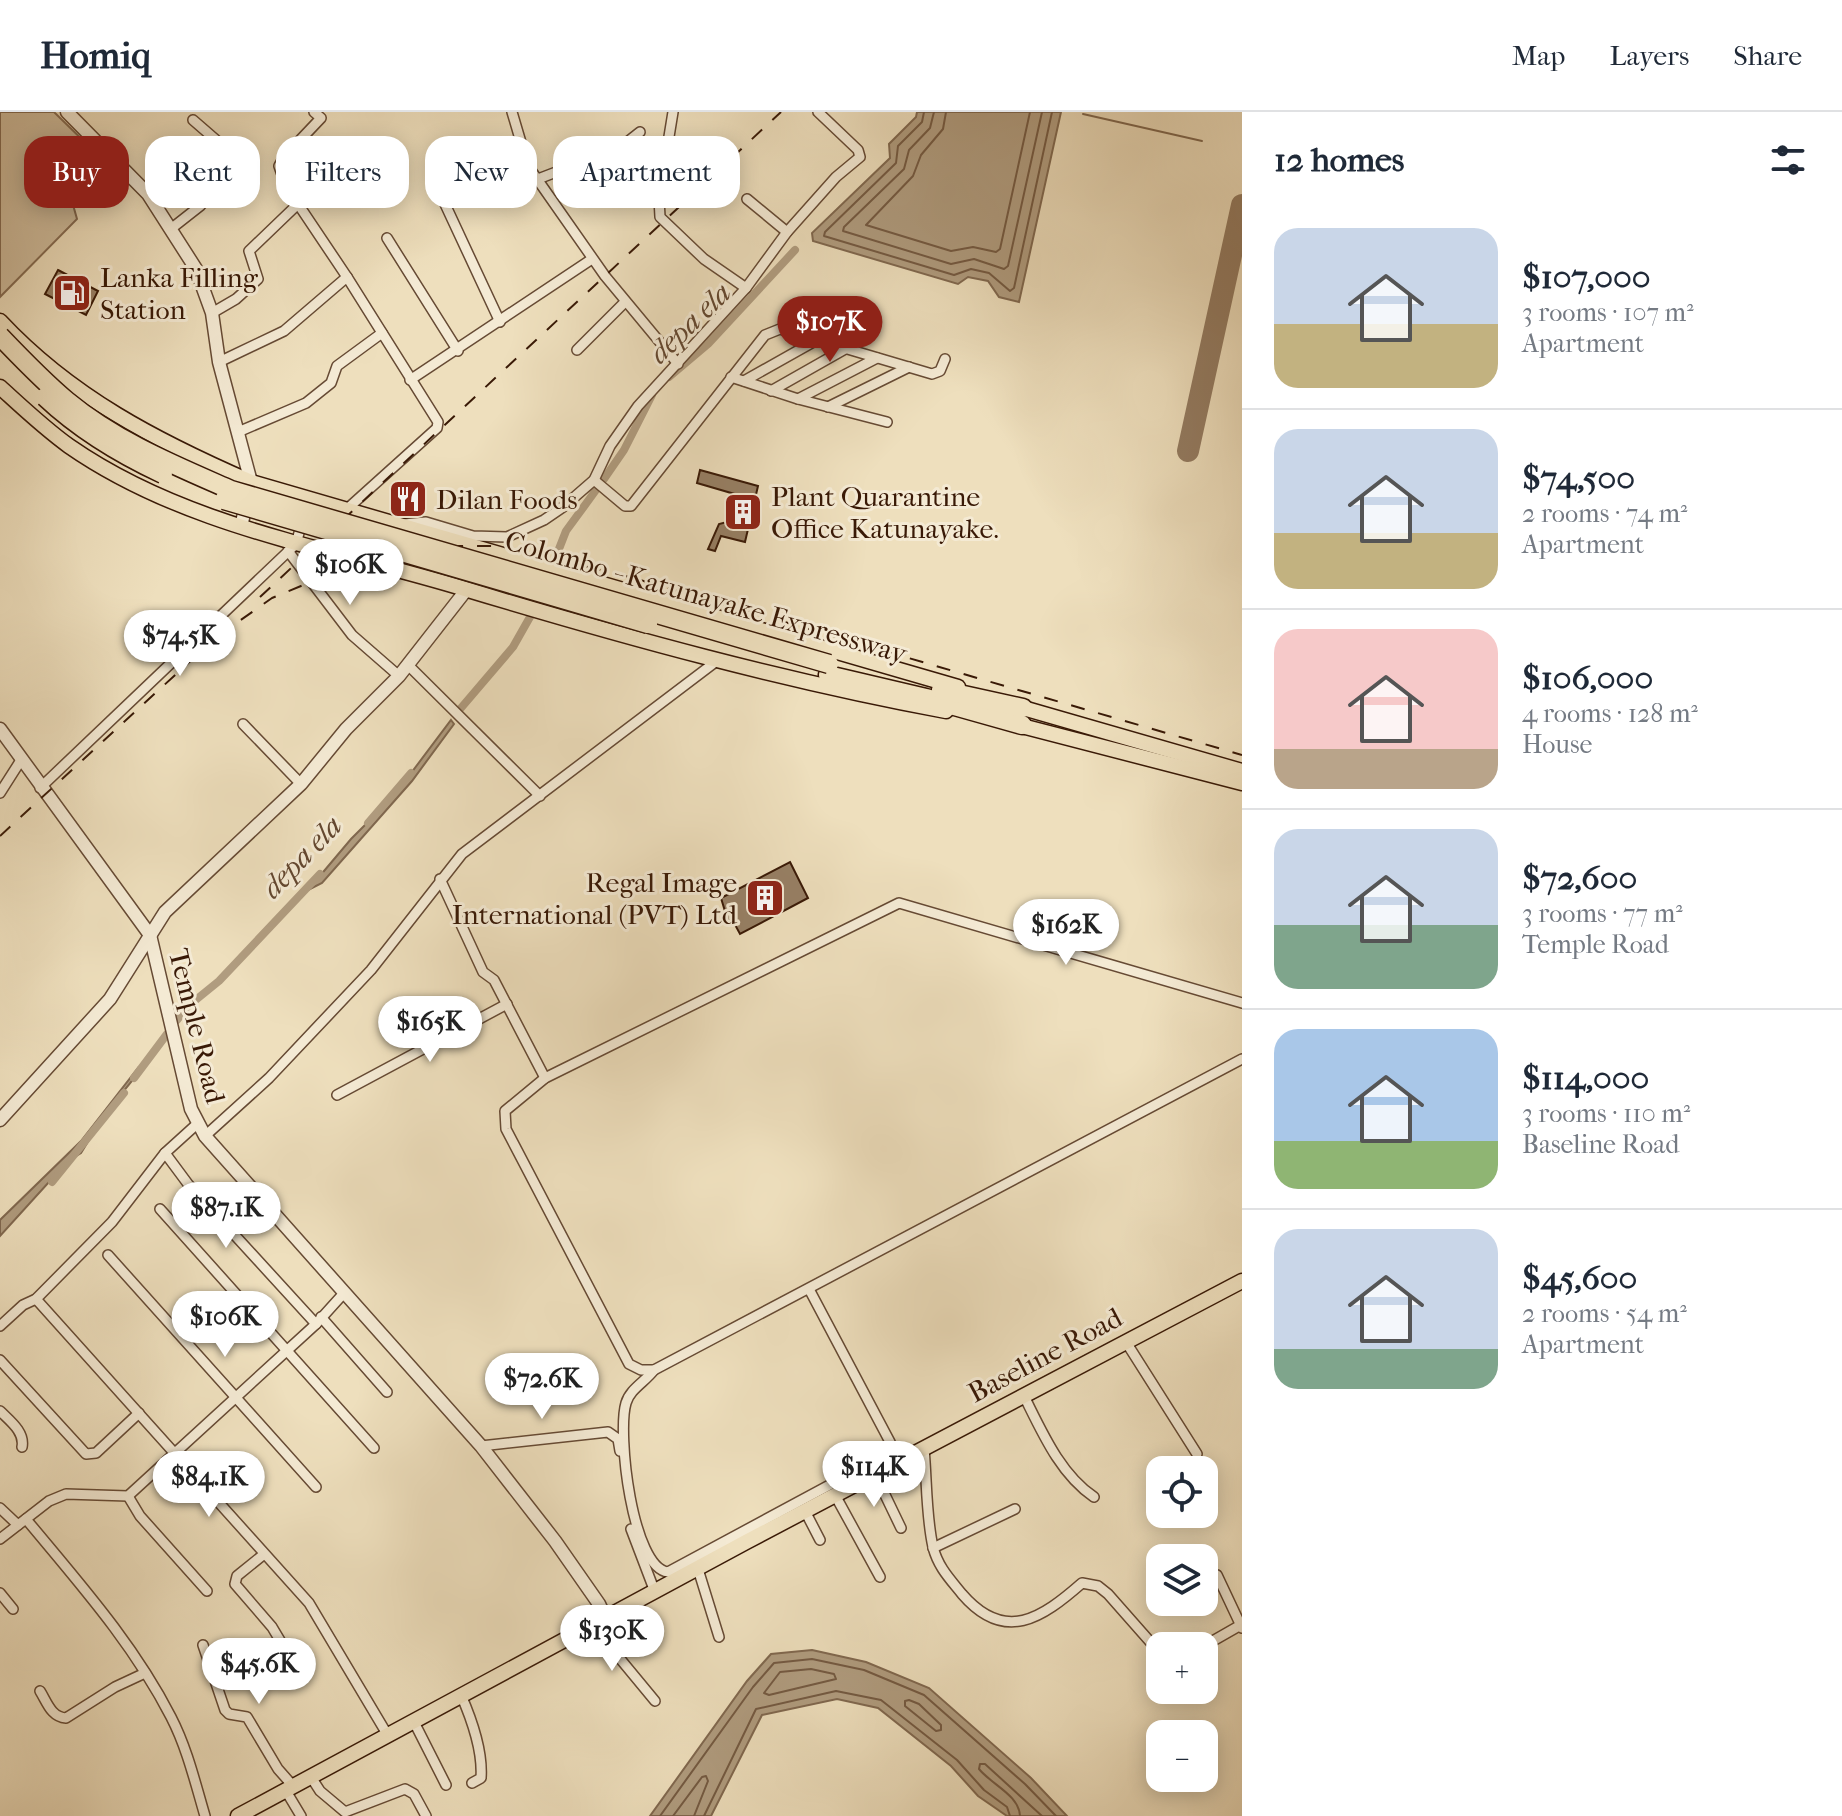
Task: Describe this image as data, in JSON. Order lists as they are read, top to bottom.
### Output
{
  "streets": {
    "highway": ["Colombo - Katunayake Expressway"],
    "main road": ["Baseline Road"],
    "street": ["Temple Road"]
  },
  "crossings": [
    ["Temple Road", "Baseline Road"]
  ],
  "water": ["depa ela"],
  "places": {
    "fuel station": ["Lanka Filling Station"],
    "restaurant": ["Dilan Foods"],
    "building": ["Plant Quarantine Office Katunayake.", "Regal Image International (PVT) Ltd"]
  },
  "page": {
    "header": "Homiq",
    "nav": ["Map", "Layers", "Share"],
    "heading": "12 homes",
    "chip": [
      "Buy",
      "Rent",
      "Filters",
      "New",
      "Apartment"
    ],
    "list": [
      {
        "name": "$107,000",
        "note": "3 rooms · 107 m² · Apartment"
      },
      {
        "name": "$74,500",
        "note": "2 rooms · 74 m² · Apartment"
      },
      {
        "name": "$106,000",
        "note": "4 rooms · 128 m² · House"
      },
      {
        "name": "$72,600",
        "note": "3 rooms · 77 m² · Temple Road"
      },
      {
        "name": "$114,000",
        "note": "3 rooms · 110 m² · Baseline Road"
      },
      {
        "name": "$45,600",
        "note": "2 rooms · 54 m² · Apartment"
      }
    ],
    "price": [
      "$107K",
      "$106K",
      "$74.5K",
      "$162K",
      "$165K",
      "$87.1K",
      "$106K",
      "$72.6K",
      "$114K",
      "$84.1K",
      "$130K",
      "$45.6K"
    ],
    "map_buttons": ["+", "−"]
  }
}
